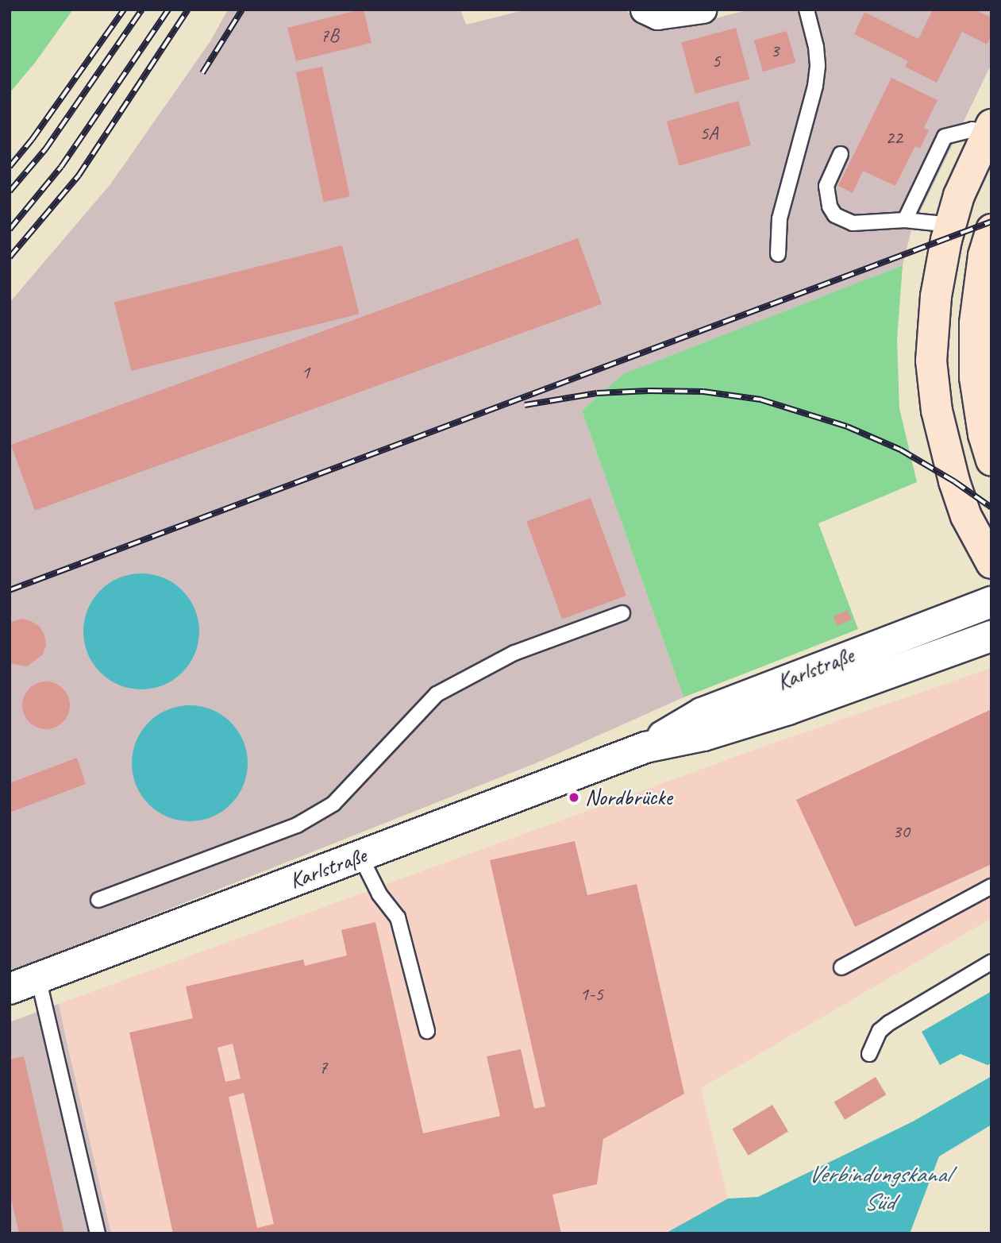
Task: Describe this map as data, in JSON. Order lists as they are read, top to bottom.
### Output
{
  "streets": {
    "street": ["Karlstraße"]
  },
  "water": ["Verbindungskanal Süd"],
  "places": ["Nordbrücke"],
  "house_numbers": [
    "7B",
    "3",
    "5",
    "5A",
    "22",
    "1",
    "30",
    "1-5",
    "7"
  ]
}
